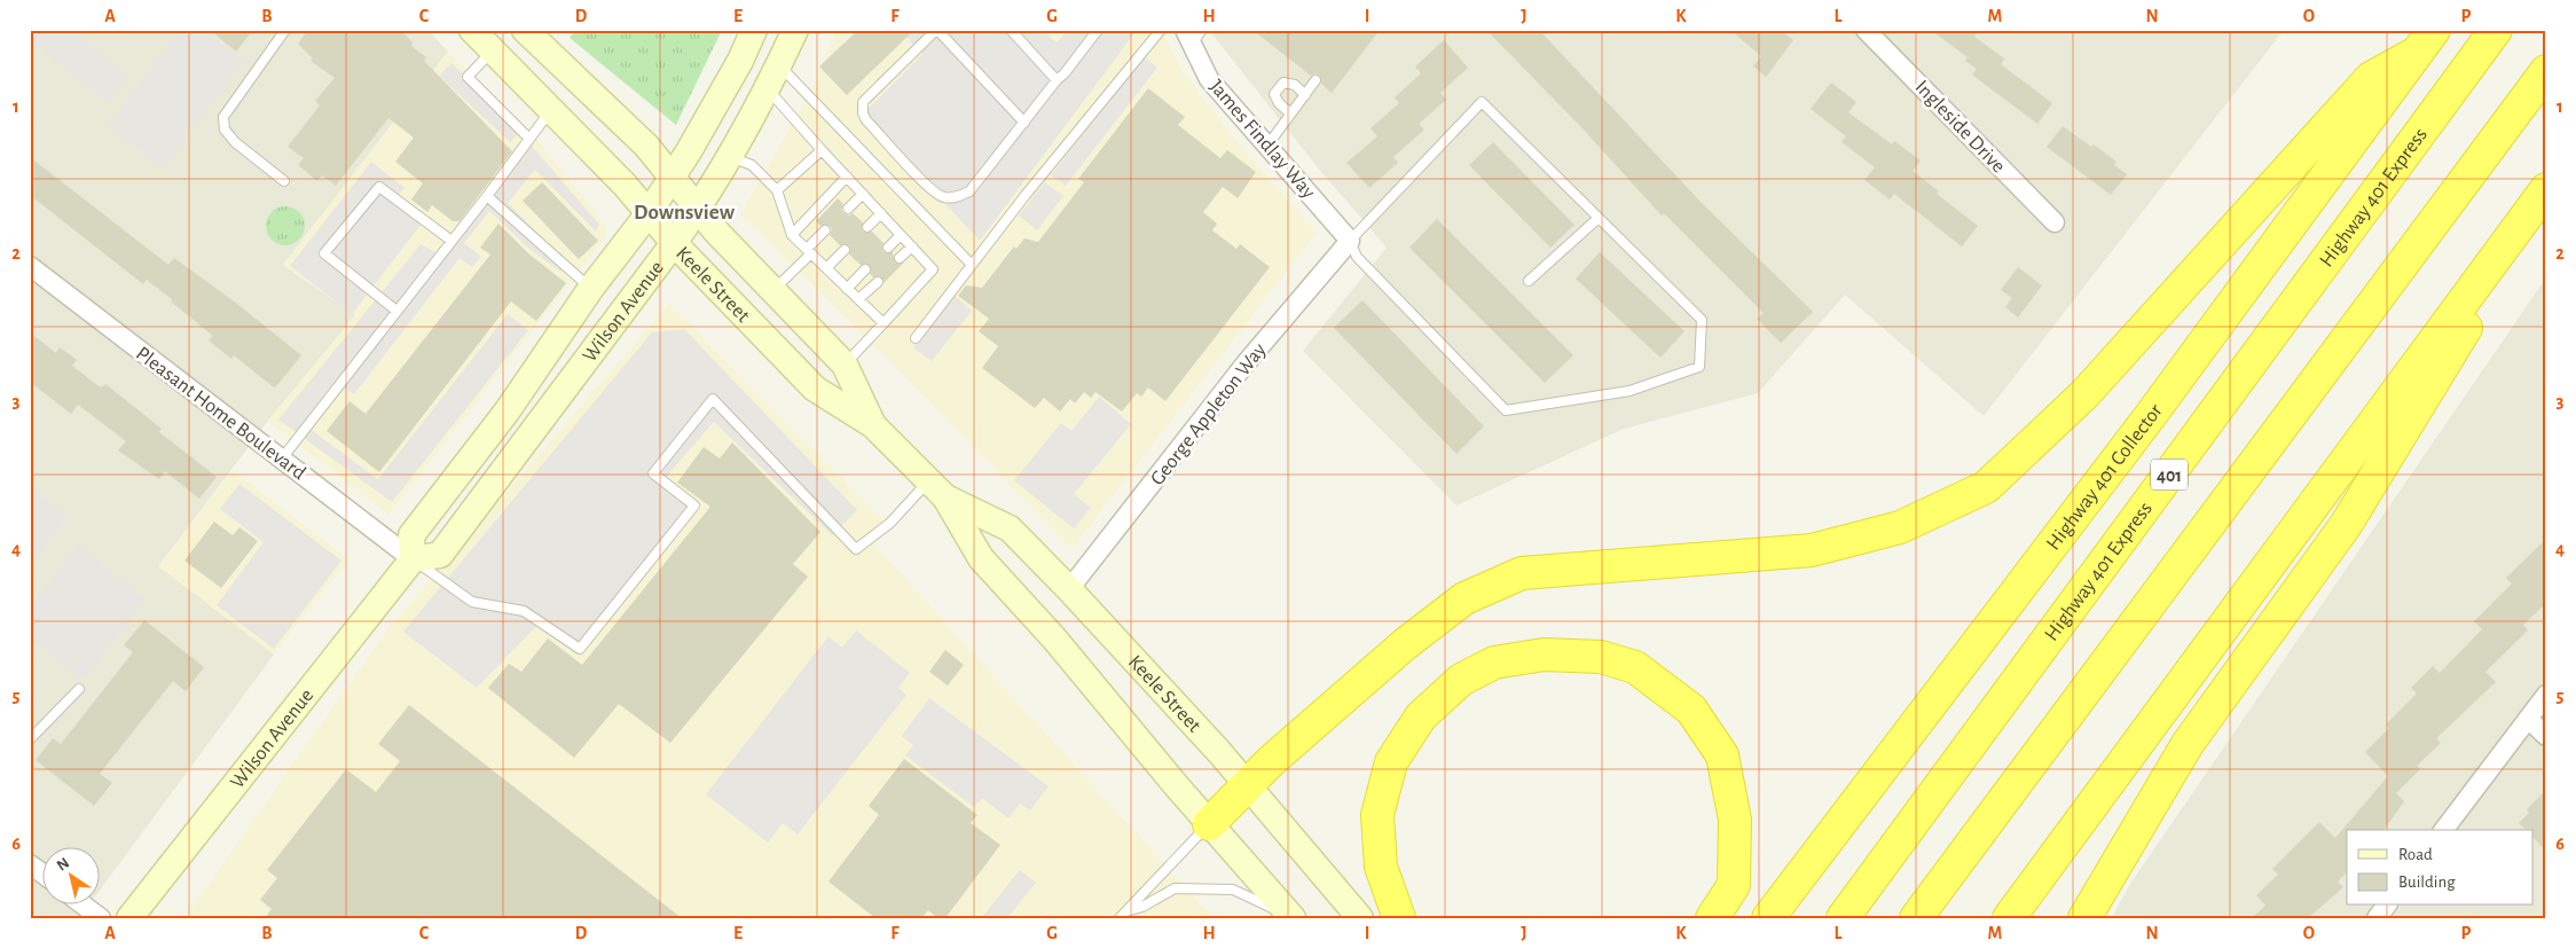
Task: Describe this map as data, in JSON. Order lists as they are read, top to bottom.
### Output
{
  "streets": {
    "highway": ["Highway 401 Express", "401", "Highway 401 Collector"],
    "main road": ["Keele Street", "Wilson Avenue"],
    "street": [
      "Ingleside Drive",
      "James Findlay Way",
      "Pleasant Home Boulevard",
      "George Appleton Way"
    ]
  },
  "crossings": [
    ["James Findlay Way", "George Appleton Way"],
    ["Keele Street", "Wilson Avenue"],
    ["Keele Street", "George Appleton Way"],
    ["Wilson Avenue", "Pleasant Home Boulevard"]
  ],
  "districts": ["Downsview"],
  "legend": ["Road", "Building"],
  "north": "top left",
  "grid": {
    "columns": [
      "A",
      "B",
      "C",
      "D",
      "E",
      "F",
      "G",
      "H",
      "I",
      "J",
      "K",
      "L",
      "M",
      "N",
      "O",
      "P"
    ],
    "rows": [
      "1",
      "2",
      "3",
      "4",
      "5",
      "6"
    ]
  }
}
